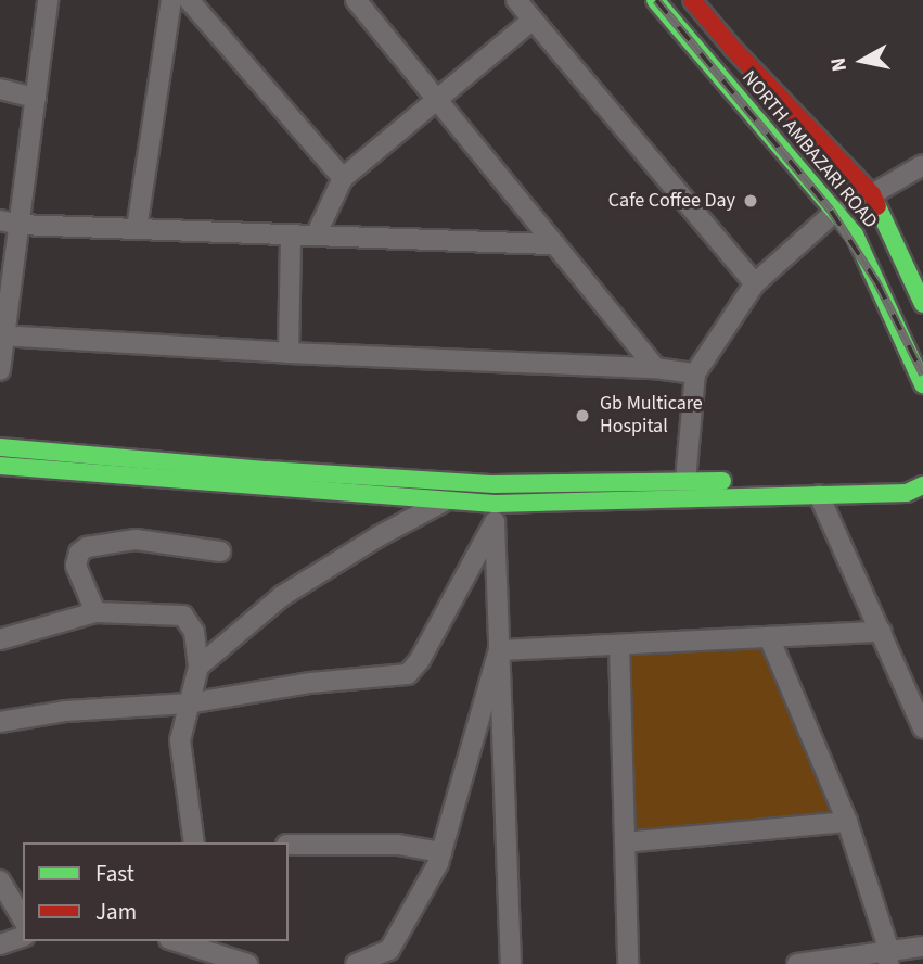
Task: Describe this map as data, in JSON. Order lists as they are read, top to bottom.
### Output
{
  "streets": {
    "street": ["NORTH AMBAZARI ROAD"]
  },
  "places": ["Cafe Coffee Day", "Gb Multicare Hospital"],
  "legend": ["Fast", "Jam"],
  "north": "left"
}
